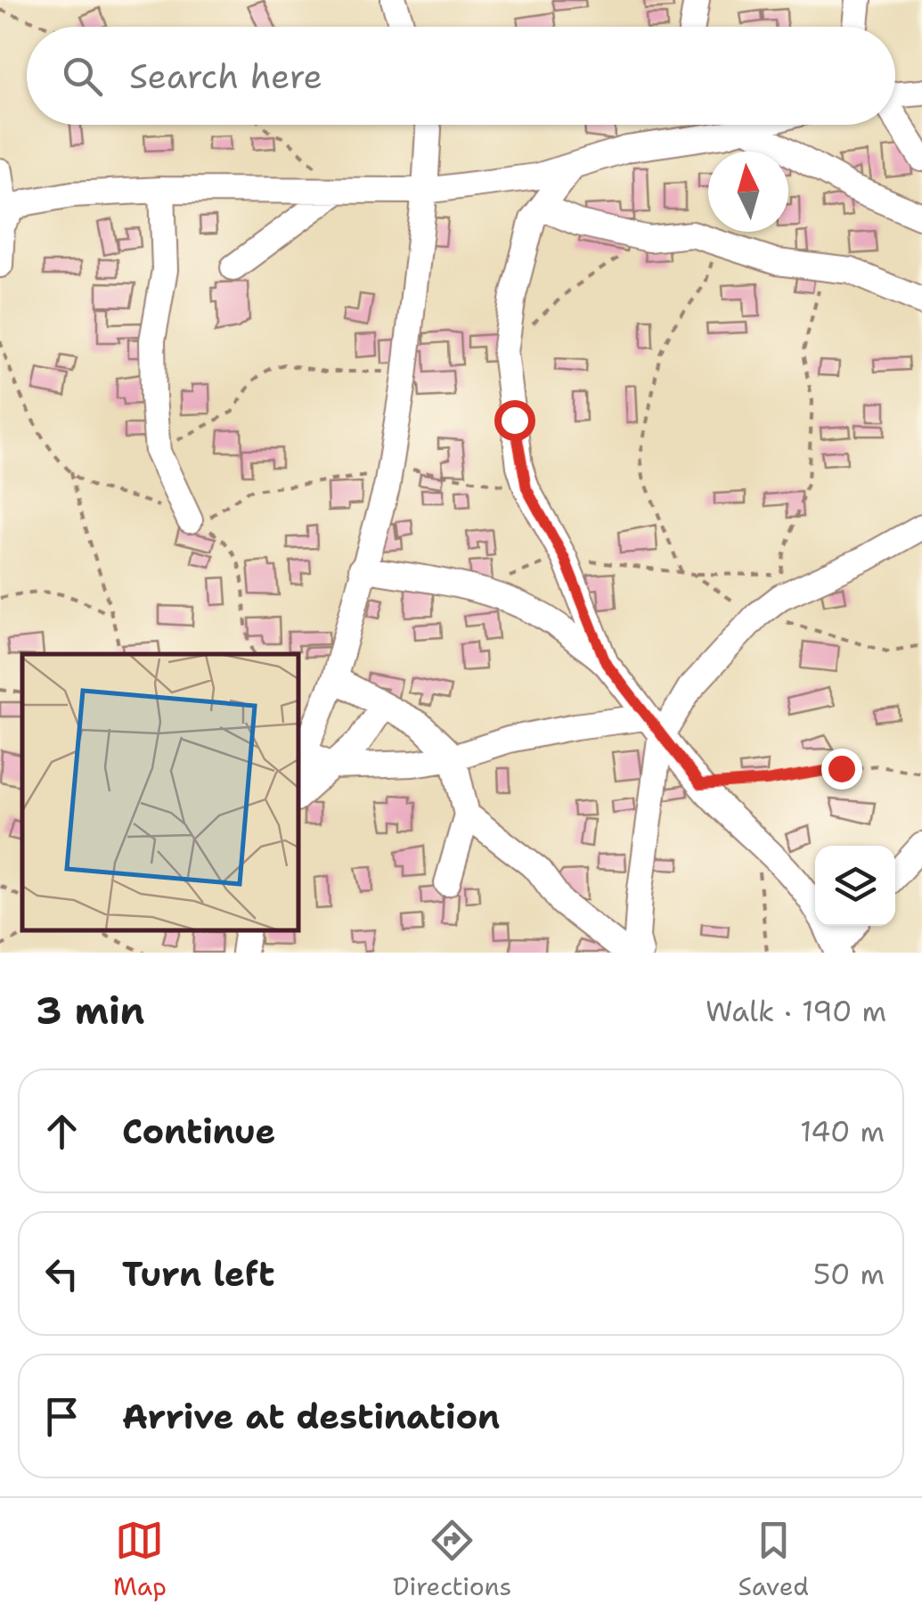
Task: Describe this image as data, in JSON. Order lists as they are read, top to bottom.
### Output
{
  "north": "top",
  "page": {
    "search": "Search here",
    "heading": ["3 min", "Walk · 190 m"],
    "list": [
      ["Continue", "140 m"],
      ["Turn left", "50 m"],
      "Arrive at destination"
    ],
    "nav": ["Map", "Directions", "Saved"]
  }
}
